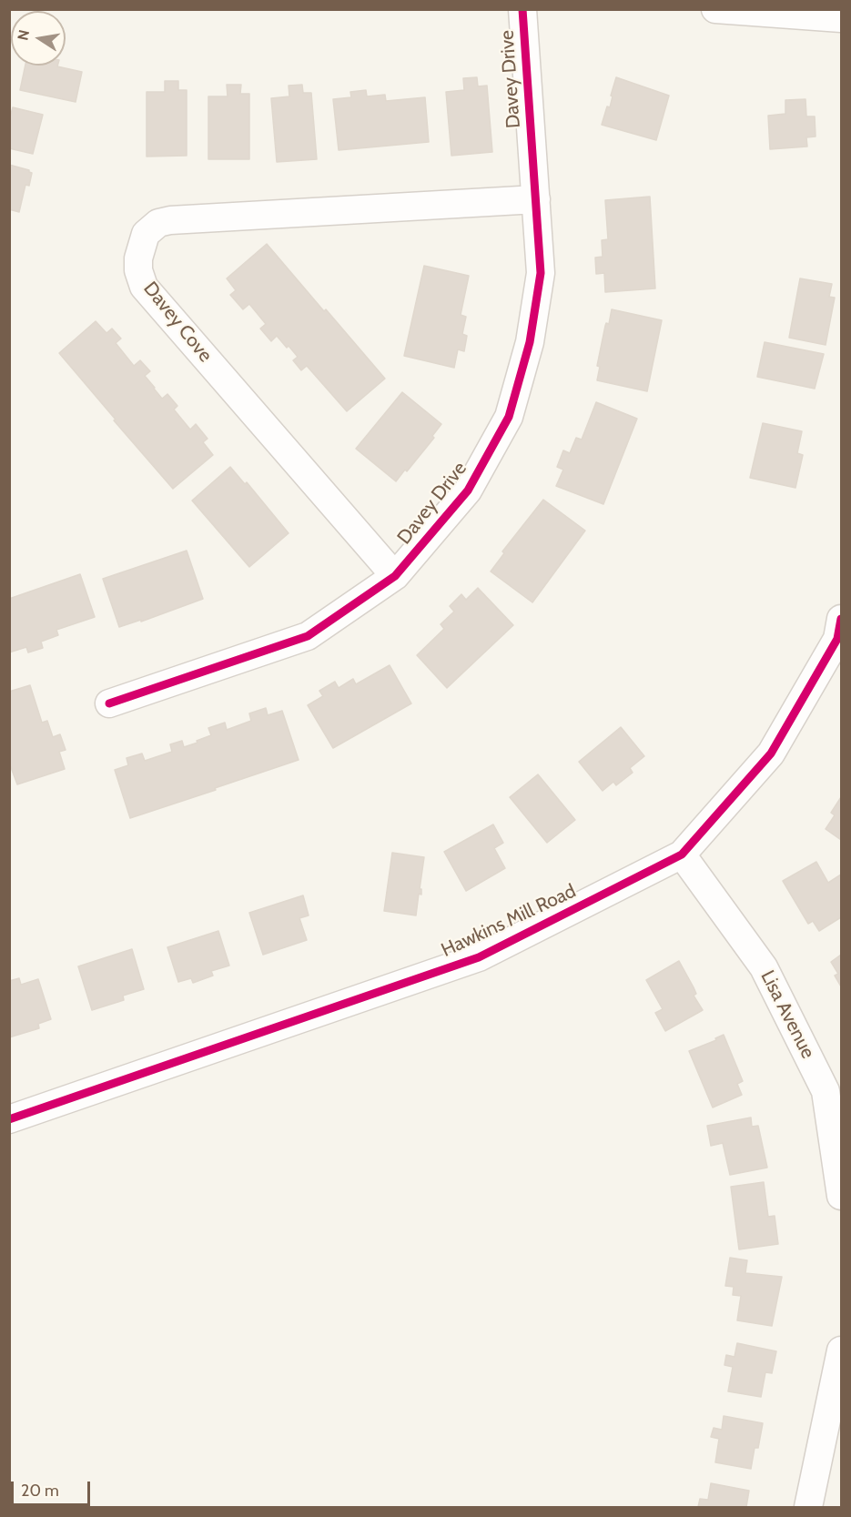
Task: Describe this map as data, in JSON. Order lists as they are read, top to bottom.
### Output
{
  "streets": {
    "street": [
      "Davey Drive",
      "Davey Cove",
      "Hawkins Mill Road",
      "Lisa Avenue"
    ]
  },
  "crossings": [
    ["Davey Drive", "Davey Cove"],
    ["Hawkins Mill Road", "Lisa Avenue"]
  ],
  "scale_bar": "20 m",
  "north": "left"
}
